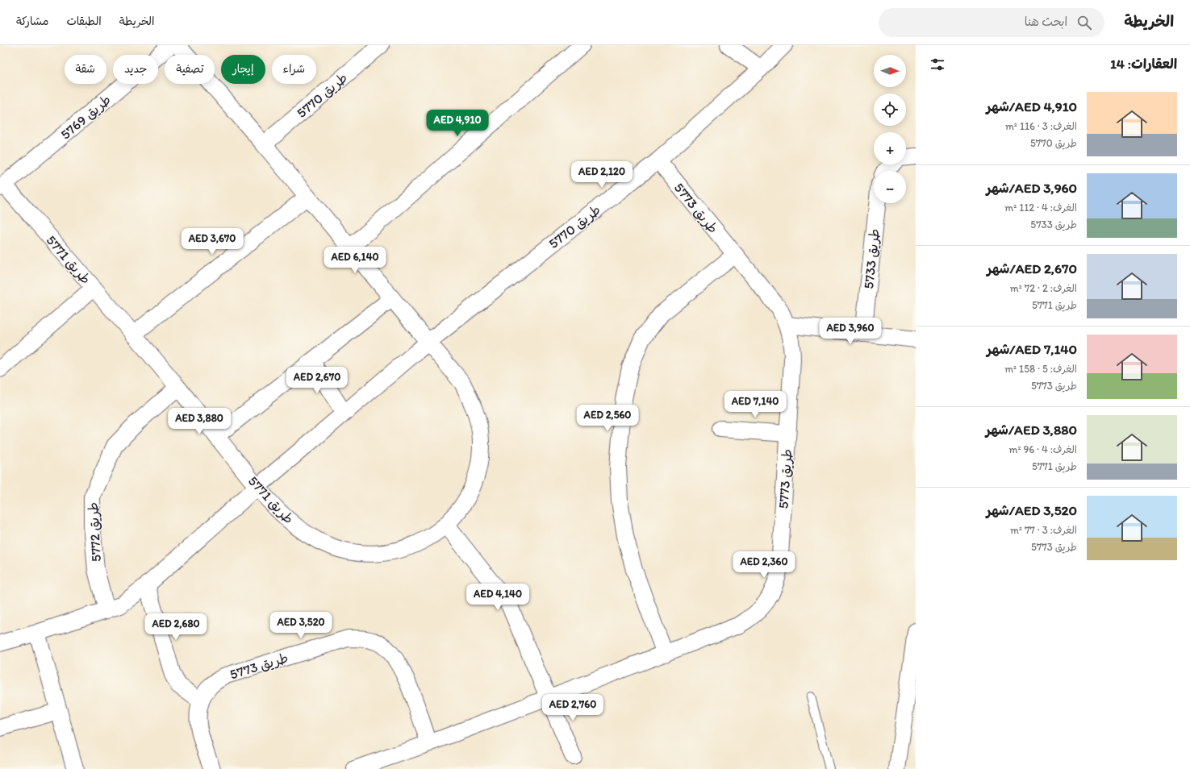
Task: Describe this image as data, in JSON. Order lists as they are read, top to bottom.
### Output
{
  "streets": {
    "street": [
      "طريق 5770",
      "طريق 5769",
      "طريق 5773",
      "طريق 5733",
      "طريق 5771",
      "طريق 5772"
    ]
  },
  "crossings": [
    ["طريق 5770", "طريق 5773"],
    ["طريق 5770", "طريق 5771"],
    ["طريق 5769", "طريق 5771"],
    ["طريق 5771", "طريق 5772"]
  ],
  "north": "right",
  "page": {
    "header": "الخريطة",
    "search": "ابحث هنا",
    "nav": ["الخريطة", "الطبقات", "مشاركة"],
    "heading": "العقارات: 14",
    "map_buttons": ["+", "−"],
    "chip": [
      "شراء",
      "إيجار",
      "تصفية",
      "جديد",
      "شقة"
    ],
    "list": [
      {
        "name": "AED 4,910/شهر",
        "note": "الغرف: 3 · 116 m² · طريق 5770"
      },
      {
        "name": "AED 3,960/شهر",
        "note": "الغرف: 4 · 112 m² · طريق 5733"
      },
      {
        "name": "AED 2,670/شهر",
        "note": "الغرف: 2 · 72 m² · طريق 5771"
      },
      {
        "name": "AED 7,140/شهر",
        "note": "الغرف: 5 · 158 m² · طريق 5773"
      },
      {
        "name": "AED 3,880/شهر",
        "note": "الغرف: 4 · 96 m² · طريق 5771"
      },
      {
        "name": "AED 3,520/شهر",
        "note": "الغرف: 3 · 77 m² · طريق 5773"
      }
    ],
    "price": [
      "AED 4,910",
      "AED 2,120",
      "AED 3,670",
      "AED 6,140",
      "AED 3,960",
      "AED 2,670",
      "AED 7,140",
      "AED 2,560",
      "AED 3,880",
      "AED 2,360",
      "AED 4,140",
      "AED 3,520",
      "AED 2,680",
      "AED 2,760"
    ]
  }
}
